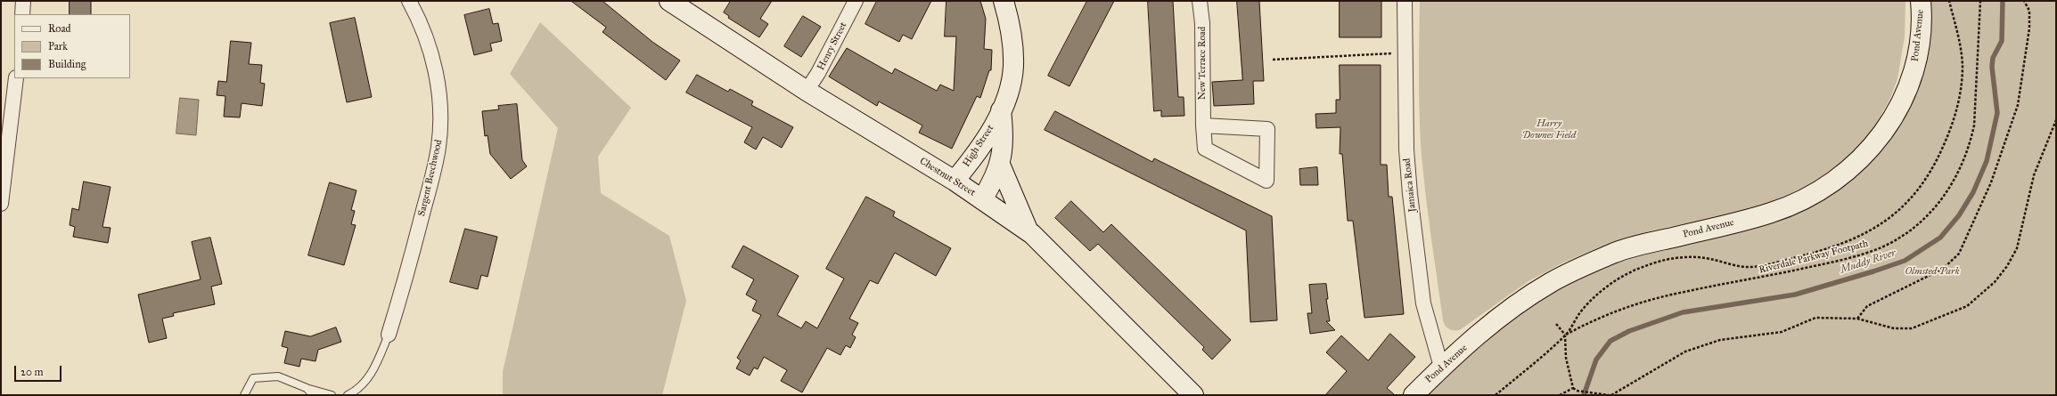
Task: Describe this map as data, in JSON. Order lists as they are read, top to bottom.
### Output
{
  "streets": {
    "main road": ["Pond Avenue", "High Street", "Chestnut Street"],
    "street": [
      "Henry Street",
      "New Terrace Road",
      "Sargent Beechwood",
      "Jamaica Road"
    ],
    "path": ["Riverdale Parkway Footpath"]
  },
  "crossings": [
    ["Pond Avenue", "Jamaica Road"],
    ["Henry Street", "Chestnut Street"],
    ["High Street", "Chestnut Street"]
  ],
  "water": ["Muddy River"],
  "parks": ["Harry Downes Field", "Olmsted Park"],
  "legend": ["Road", "Park", "Building"],
  "scale_bar": "20 m"
}
